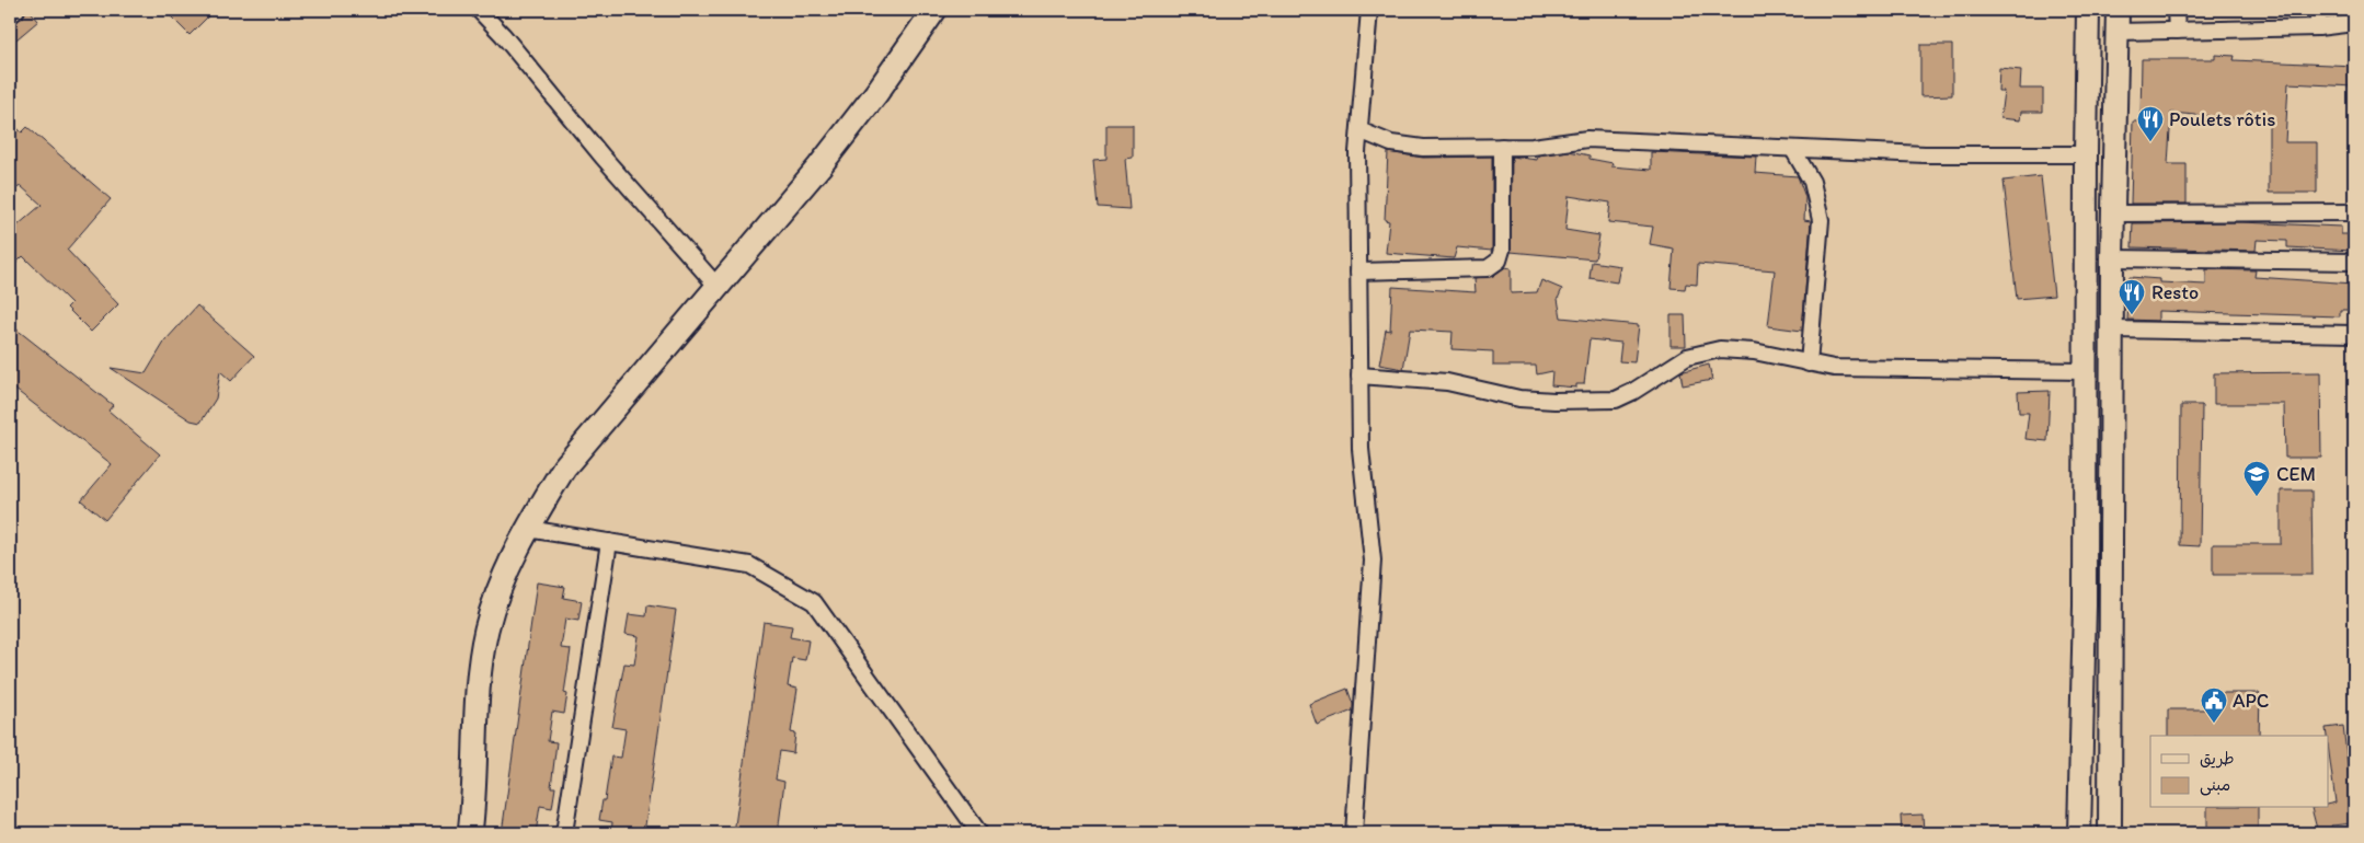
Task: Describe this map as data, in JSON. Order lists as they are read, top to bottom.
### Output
{
  "places": {
    "restaurant": ["Poulets rôtis", "Resto"],
    "school or university": ["CEM"],
    "public building": ["APC"]
  },
  "legend": ["طريق", "مبنى"]
}
